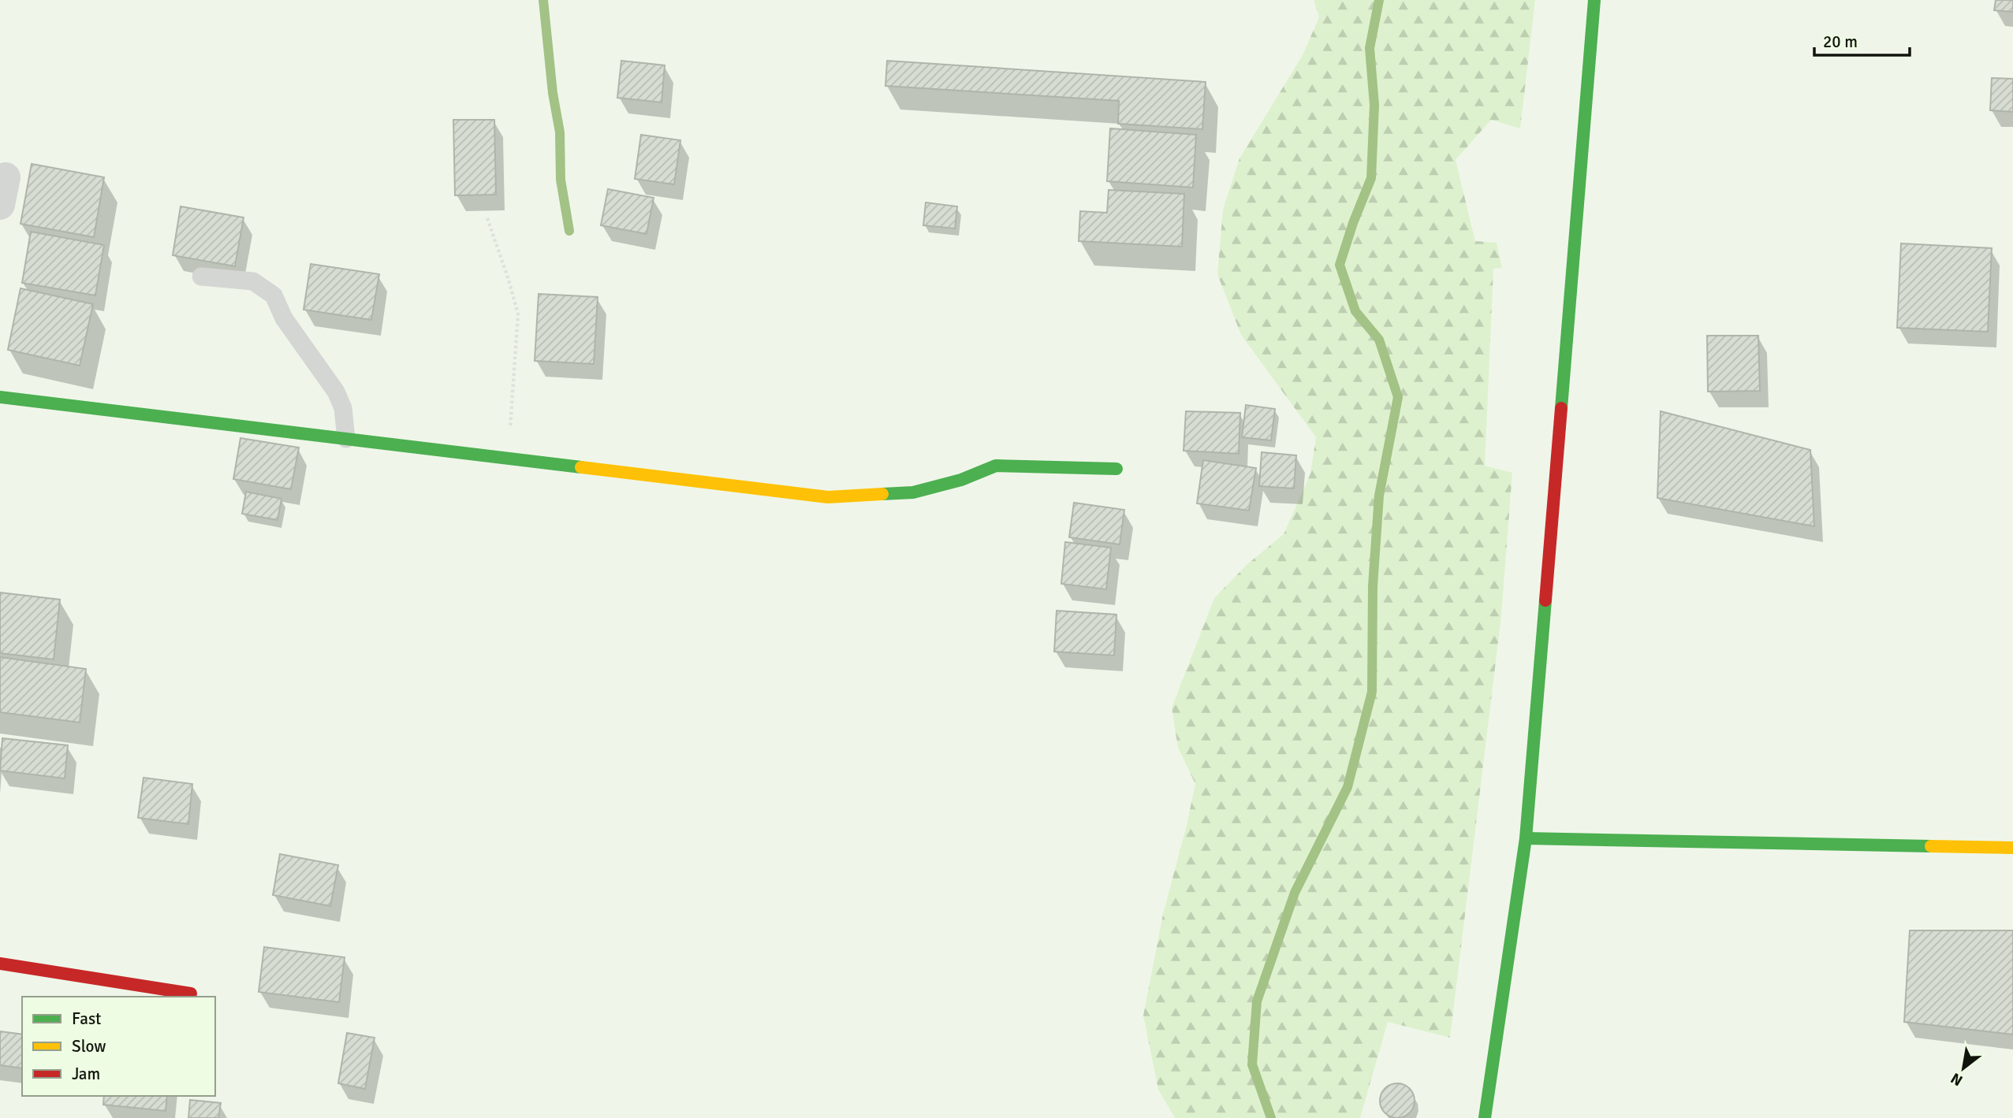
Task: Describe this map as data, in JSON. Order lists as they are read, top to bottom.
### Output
{
  "legend": ["Fast", "Slow", "Jam"],
  "scale_bar": "20 m",
  "north": "bottom left"
}
